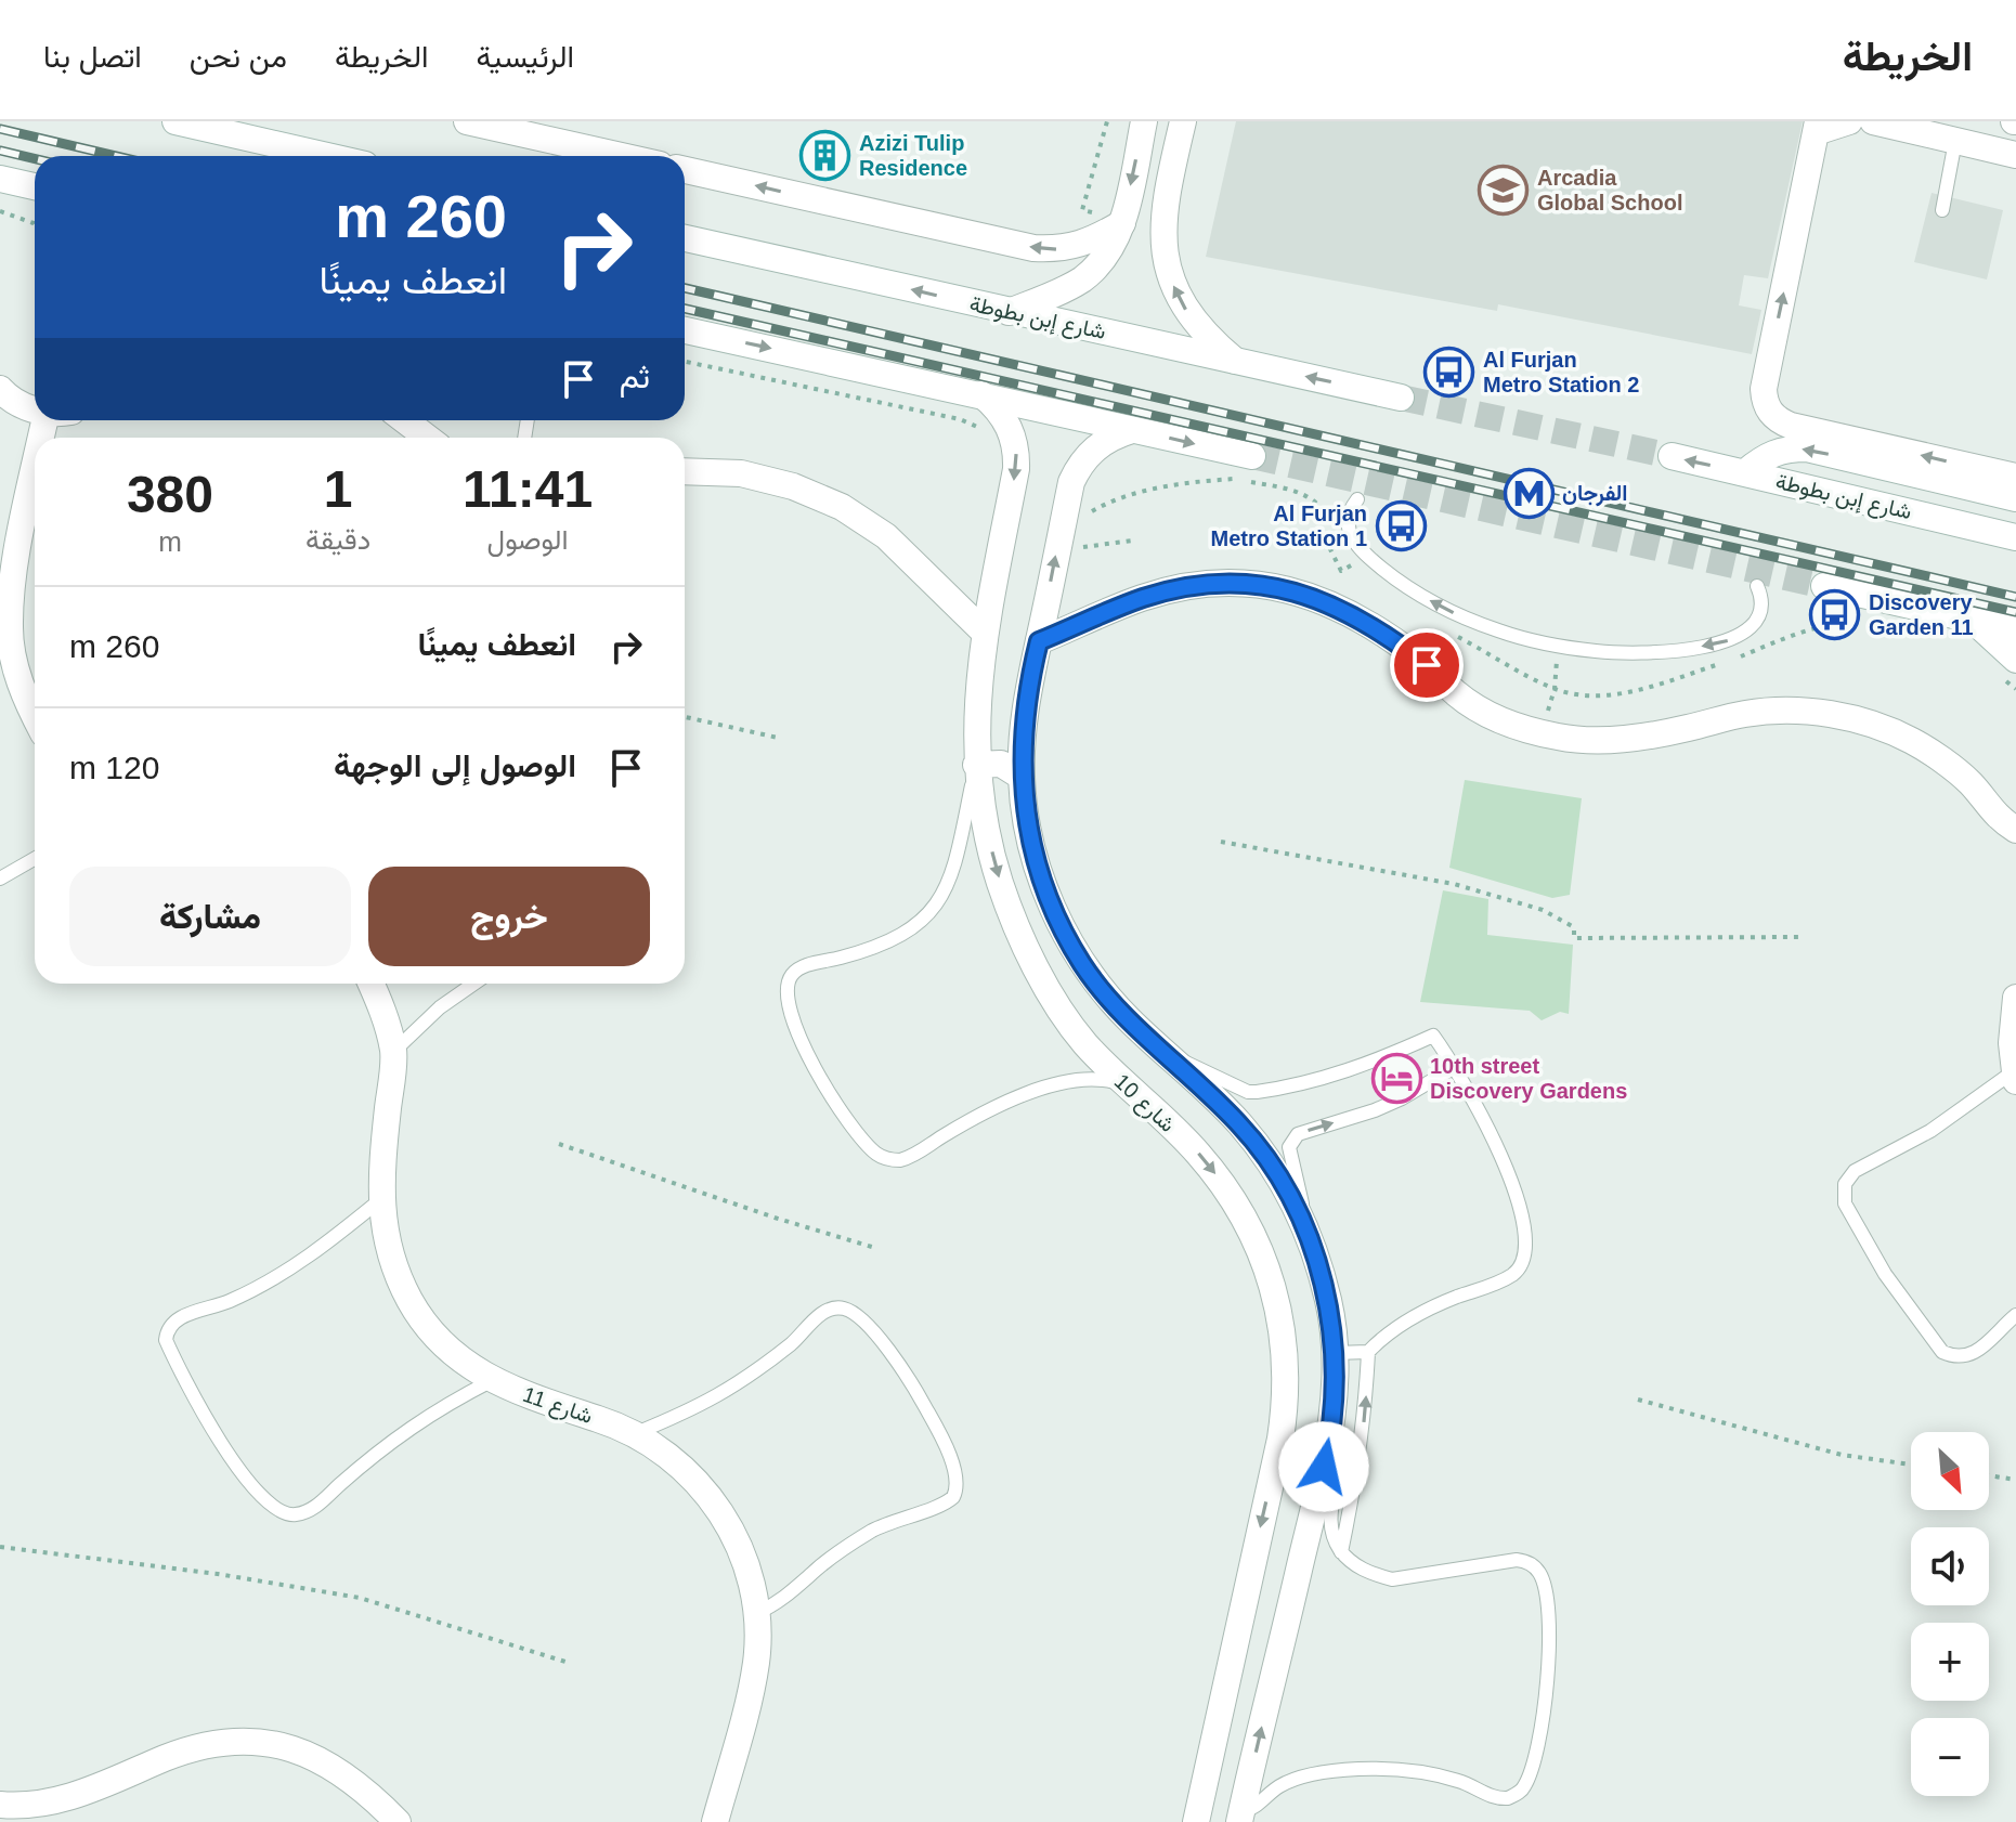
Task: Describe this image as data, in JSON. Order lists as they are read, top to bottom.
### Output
{
  "streets": {
    "street": ["شارع إبن بطوطة", "شارع 10", "شارع 11"]
  },
  "places": {
    "building": ["Azizi Tulip Residence"],
    "school or university": ["Arcadia Global School"],
    "bus stop": ["Al Furjan Metro Station 2", "Al Furjan Metro Station 1", "Discovery Garden 11"],
    "metro station": ["الفرجان"],
    "hotel": ["10th street Discovery Gardens"]
  },
  "north": "bottom right",
  "page": {
    "header": "الخريطة",
    "nav": [
      "الرئيسية",
      "الخريطة",
      "من نحن",
      "اتصل بنا"
    ],
    "turn": ["260 m", "انعطف يمينًا"],
    "then": "ثم",
    "eta": [
      "11:41",
      "الوصول",
      "1",
      "دقيقة",
      "380",
      "m"
    ],
    "list": [
      {
        "name": "انعطف يمينًا",
        "value": "260 m"
      },
      {
        "name": "الوصول إلى الوجهة",
        "value": "120 m"
      }
    ],
    "buttons": ["خروج", "مشاركة"],
    "map_buttons": ["+", "−"]
  }
}
